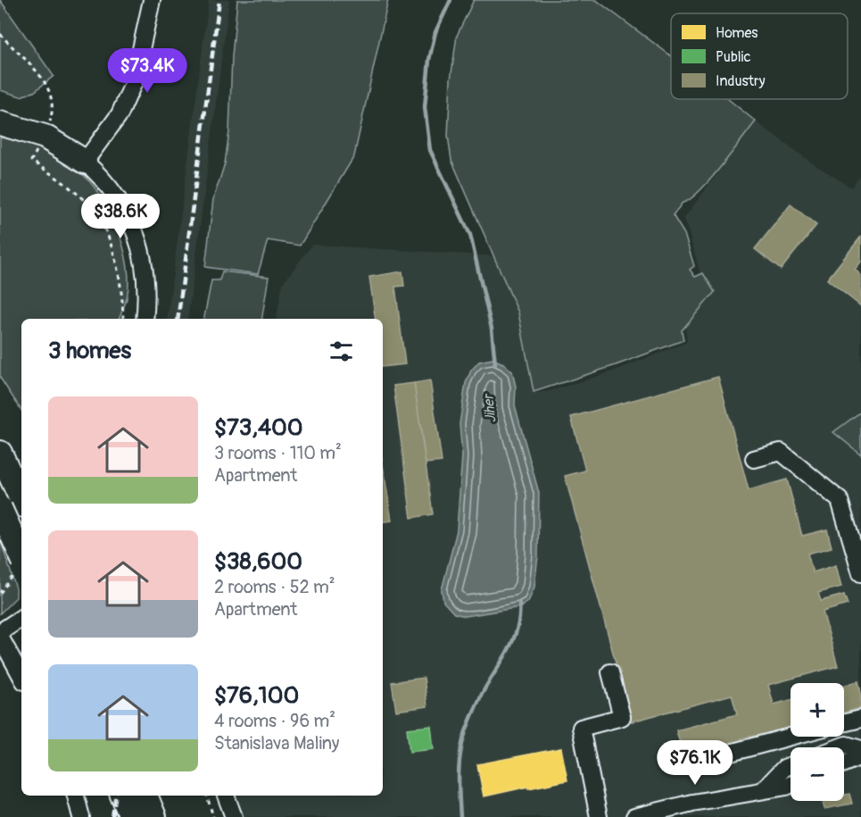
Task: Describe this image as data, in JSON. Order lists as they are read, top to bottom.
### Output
{
  "water": ["Jiher"],
  "legend": ["Homes", "Public", "Industry"],
  "page": {
    "price": ["$73.4K", "$38.6K", "$76.1K"],
    "heading": "3 homes",
    "list": [
      {
        "name": "$73,400",
        "note": "3 rooms · 110 m² · Apartment"
      },
      {
        "name": "$38,600",
        "note": "2 rooms · 52 m² · Apartment"
      },
      {
        "name": "$76,100",
        "note": "4 rooms · 96 m² · Stanislava Maliny"
      }
    ],
    "map_buttons": ["+", "−"]
  }
}
